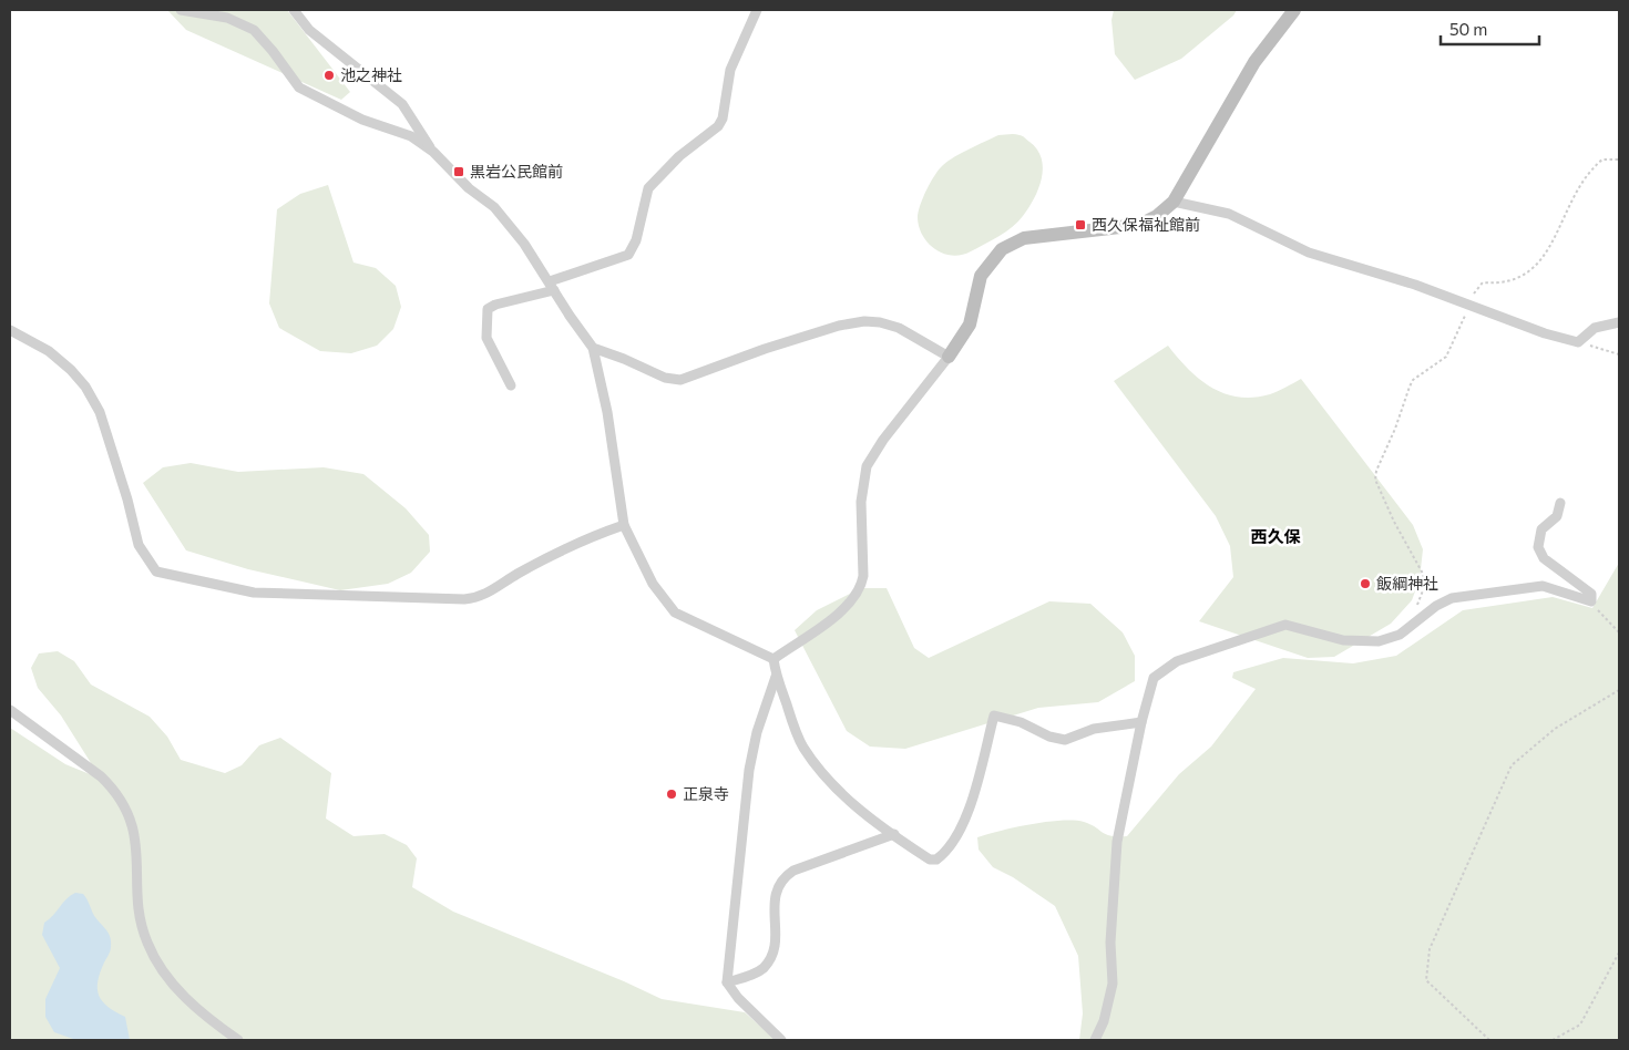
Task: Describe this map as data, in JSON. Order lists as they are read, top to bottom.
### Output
{
  "districts": ["西久保"],
  "places": {
    "other": ["池之神社", "飯綱神社", "正泉寺"],
    "transit": ["黒岩公民館前", "西久保福祉館前"]
  },
  "scale_bar": "50 m"
}
